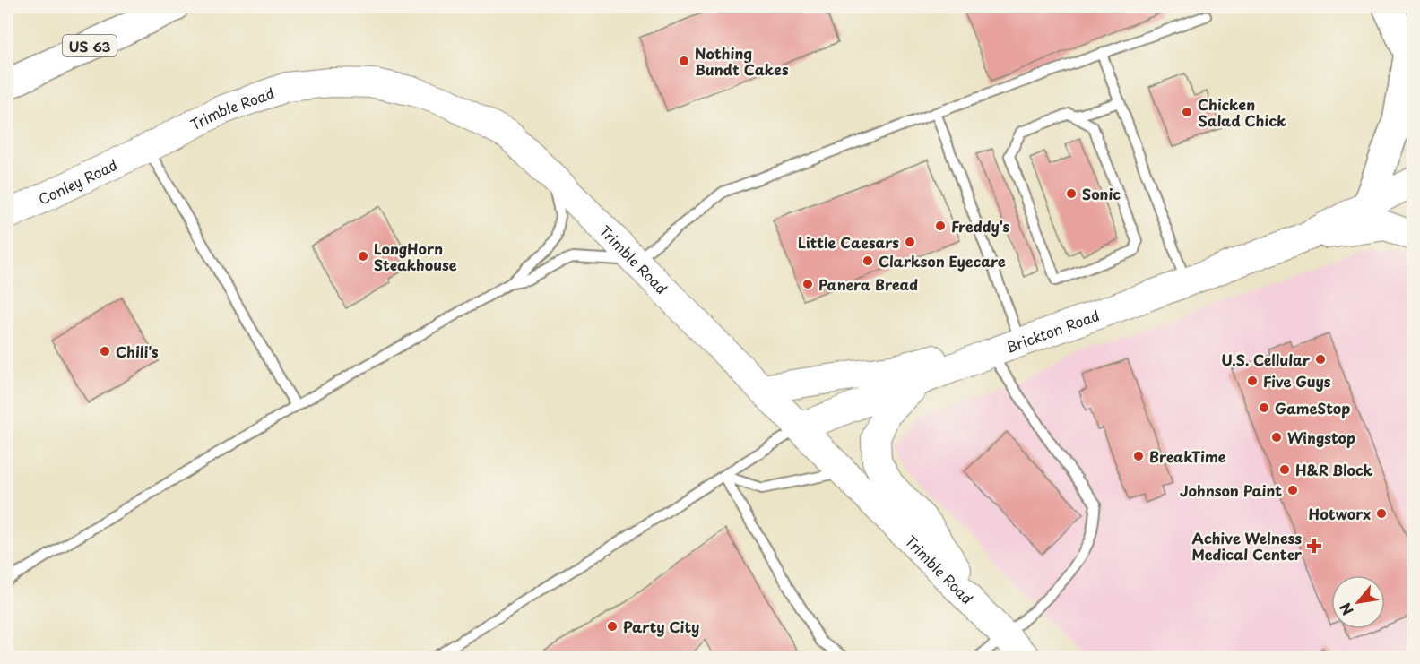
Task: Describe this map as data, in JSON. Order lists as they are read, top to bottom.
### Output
{
  "streets": {
    "main road": ["US 63"],
    "street": ["Trimble Road", "Conley Road", "Brickton Road"]
  },
  "crossings": [
    ["Trimble Road", "Conley Road"],
    ["Trimble Road", "Brickton Road"]
  ],
  "places": {
    "other": [
      "Nothing Bundt Cakes",
      "Chicken Salad Chick",
      "Sonic",
      "Freddy's",
      "Little Caesars",
      "LongHorn Steakhouse",
      "Clarkson Eyecare",
      "Panera Bread",
      "Chili's",
      "U.S. Cellular",
      "Five Guys",
      "GameStop",
      "Wingstop",
      "BreakTime",
      "H&R Block",
      "Johnson Paint",
      "Hotworx",
      "Party City"
    ],
    "health": ["Achive Welness Medical Center"]
  },
  "north": "bottom left"
}
